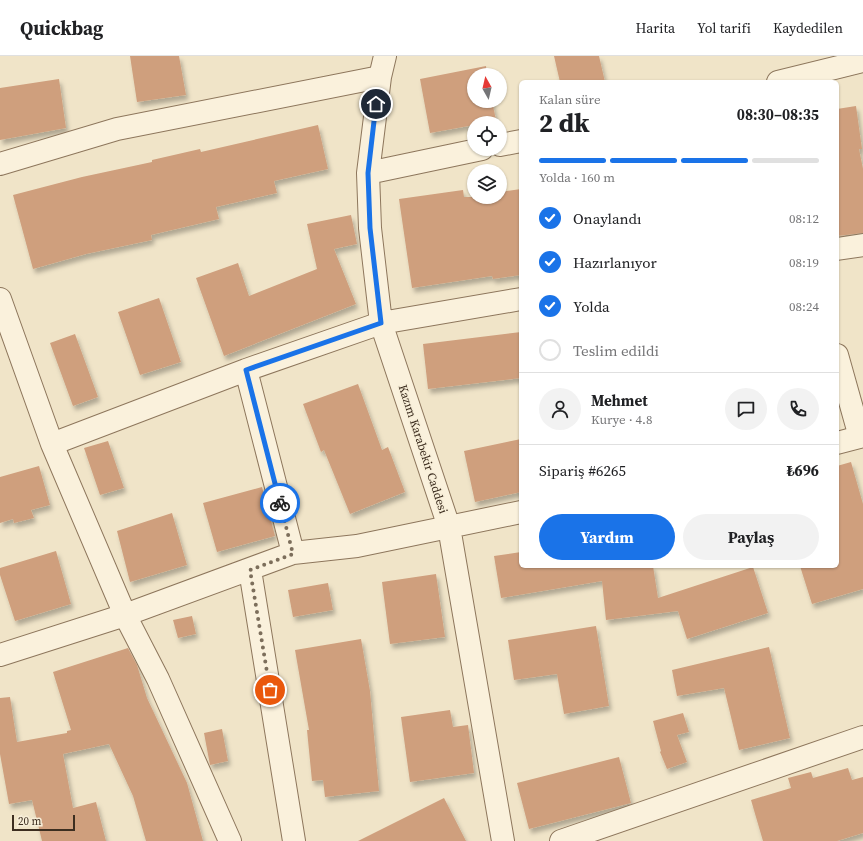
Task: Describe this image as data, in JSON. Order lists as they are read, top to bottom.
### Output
{
  "streets": {
    "street": ["Kazım Karabekir Caddesi"]
  },
  "scale_bar": "20 m",
  "north": "top",
  "page": {
    "header": "Quickbag",
    "nav": ["Harita", "Yol tarifi", "Kaydedilen"],
    "heading": ["2 dk", "Kalan süre", "08:30–08:35"],
    "panel": [
      "Mehmet",
      "Kurye · 4.8",
      "Sipariş #6265",
      "₺696"
    ],
    "bar": "Yolda · 160 m",
    "list": [
      ["Onaylandı", "08:12"],
      ["Hazırlanıyor", "08:19"],
      ["Yolda", "08:24"],
      "Teslim edildi"
    ],
    "buttons": ["Yardım", "Paylaş"],
    "scale": "20 m"
  }
}
